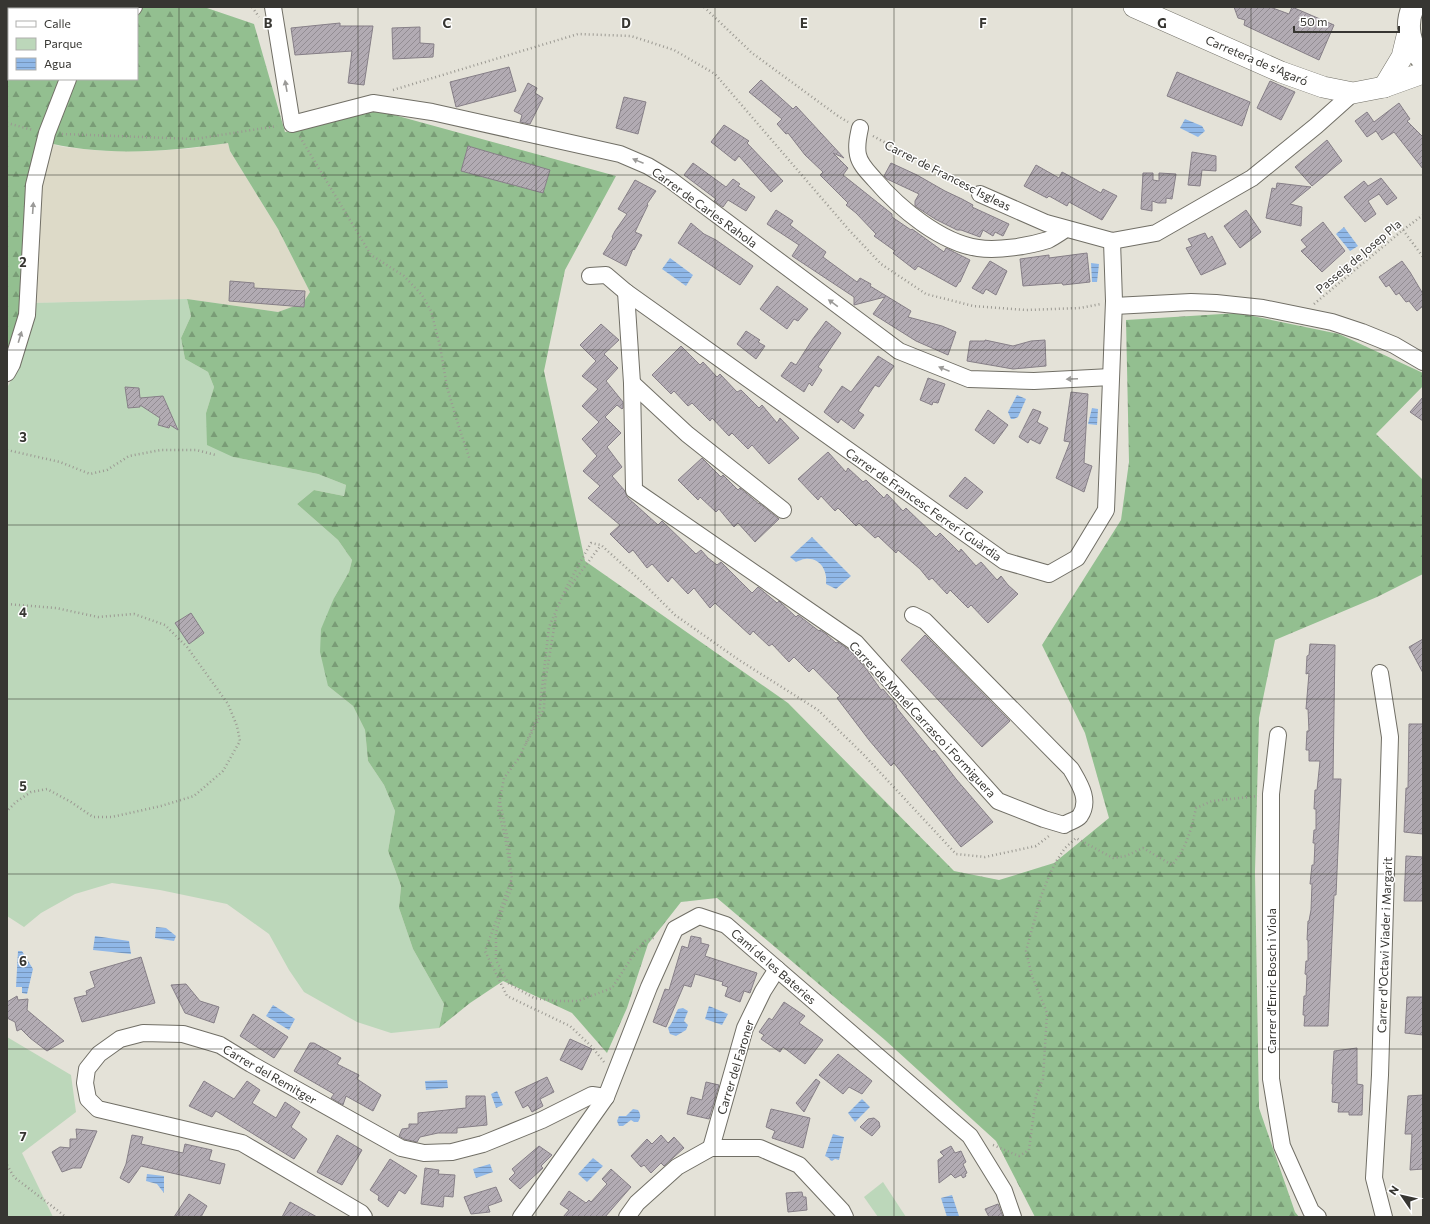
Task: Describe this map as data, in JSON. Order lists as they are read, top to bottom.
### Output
{
  "streets": {
    "street": [
      "Carretera de s'Agaró",
      "Carrer de Francesc Isgleas",
      "Carrer de Carles Rahola",
      "Carrer de Francesc Ferrer i Guàrdia",
      "Carrer de Manel Carrasco i Formiguera",
      "Carrer d'Octavi Viader i Margarit",
      "Camí de les Bateries",
      "Carrer d'Enric Bosch i Viola",
      "Carrer del Faroner",
      "Carrer del Remitger"
    ],
    "path": ["Passeig de Josep Pla"]
  },
  "crossings": [
    ["Carretera de s'Agaró", "Carrer de Francesc Isgleas"],
    ["Carrer de Francesc Isgleas", "Carrer de Francesc Ferrer i Guàrdia"],
    ["Carrer de Carles Rahola", "Carrer de Francesc Ferrer i Guàrdia"],
    ["Carrer de Francesc Ferrer i Guàrdia", "Carrer de Manel Carrasco i Formiguera"],
    ["Camí de les Bateries", "Carrer del Faroner"]
  ],
  "one_way": ["Carrer de Carles Rahola"],
  "legend": ["Calle", "Parque", "Agua"],
  "scale_bar": "50 m",
  "north": "top left",
  "grid": {
    "columns": [
      "B",
      "C",
      "D",
      "E",
      "F",
      "G"
    ],
    "rows": [
      "2",
      "3",
      "4",
      "5",
      "6",
      "7"
    ]
  }
}
